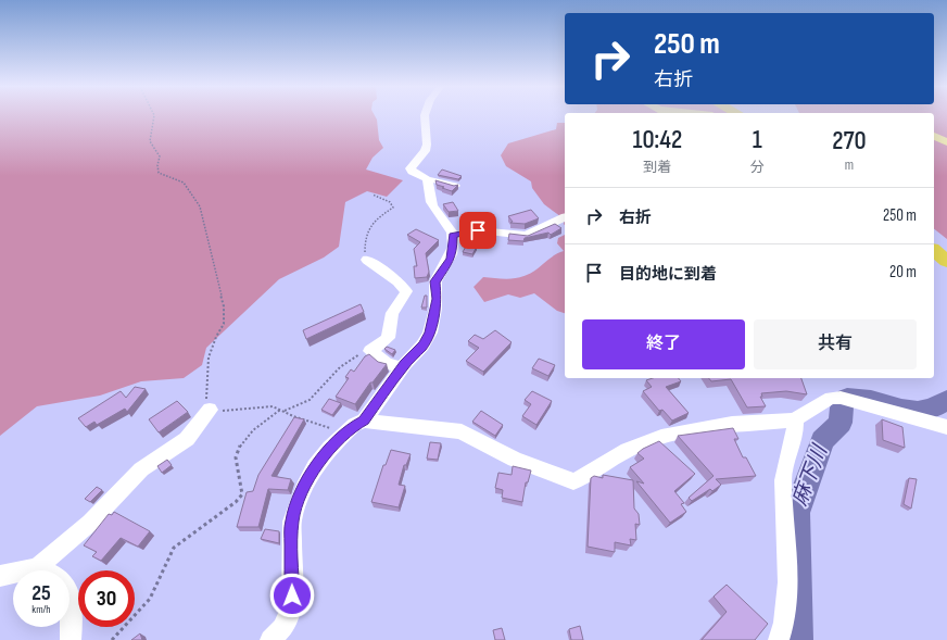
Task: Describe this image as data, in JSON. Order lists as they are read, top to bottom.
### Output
{
  "water": ["麻下川"],
  "page": {
    "turn": ["250 m", "右折"],
    "eta": [
      "10:42",
      "到着",
      "1",
      "分",
      "270",
      "m"
    ],
    "list": [
      {
        "name": "右折",
        "value": "250 m"
      },
      {
        "name": "目的地に到着",
        "value": "20 m"
      }
    ],
    "buttons": ["終了", "共有"],
    "speed": "25 km/h",
    "limit": "30"
  }
}
